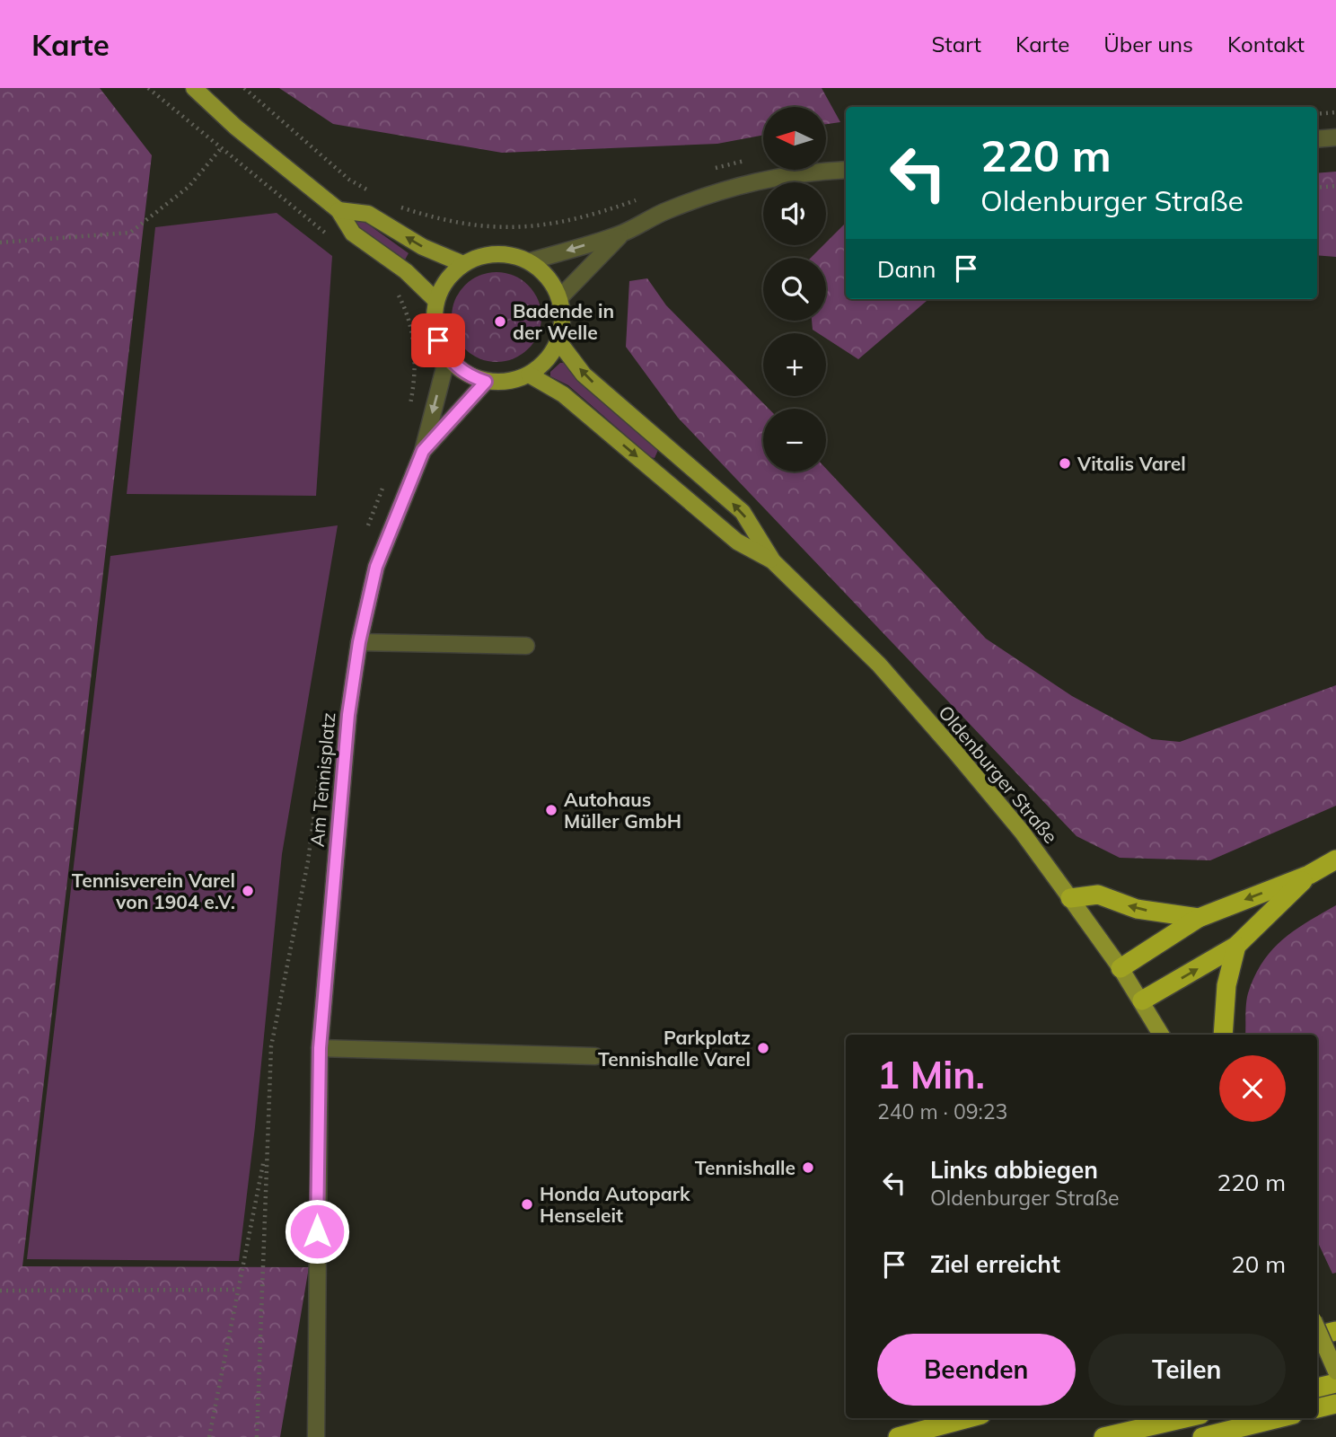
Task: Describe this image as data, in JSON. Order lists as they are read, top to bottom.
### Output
{
  "streets": {
    "main road": ["Oldenburger Straße"],
    "street": ["Am Tennisplatz"]
  },
  "crossings": [
    ["Oldenburger Straße", "Am Tennisplatz"]
  ],
  "places": [
    "Badende in der Welle",
    "Vitalis Varel",
    "Autohaus Müller GmbH",
    "Tennisverein Varel von 1904 e.V.",
    "Parkplatz Tennishalle Varel",
    "Tennishalle",
    "Honda Autopark Henseleit"
  ],
  "north": "left",
  "page": {
    "header": "Karte",
    "nav": [
      "Start",
      "Karte",
      "Über uns",
      "Kontakt"
    ],
    "map_buttons": ["+", "−"],
    "turn": ["220 m", "Oldenburger Straße"],
    "then": "Dann",
    "heading": ["1 Min.", "240 m · 09:23"],
    "list": [
      {
        "name": "Links abbiegen",
        "note": "Oldenburger Straße",
        "value": "220 m"
      },
      {
        "name": "Ziel erreicht",
        "value": "20 m"
      }
    ],
    "buttons": ["Beenden", "Teilen"]
  }
}
